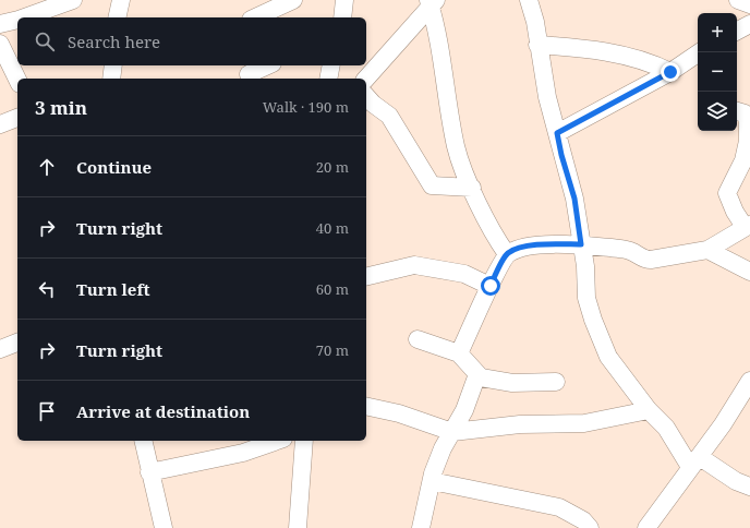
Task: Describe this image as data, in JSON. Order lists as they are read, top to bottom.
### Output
{
  "page": {
    "map_buttons": ["+", "−"],
    "search": "Search here",
    "heading": ["3 min", "Walk · 190 m"],
    "list": [
      ["Continue", "20 m"],
      ["Turn right", "40 m"],
      ["Turn left", "60 m"],
      ["Turn right", "70 m"],
      "Arrive at destination"
    ]
  }
}
